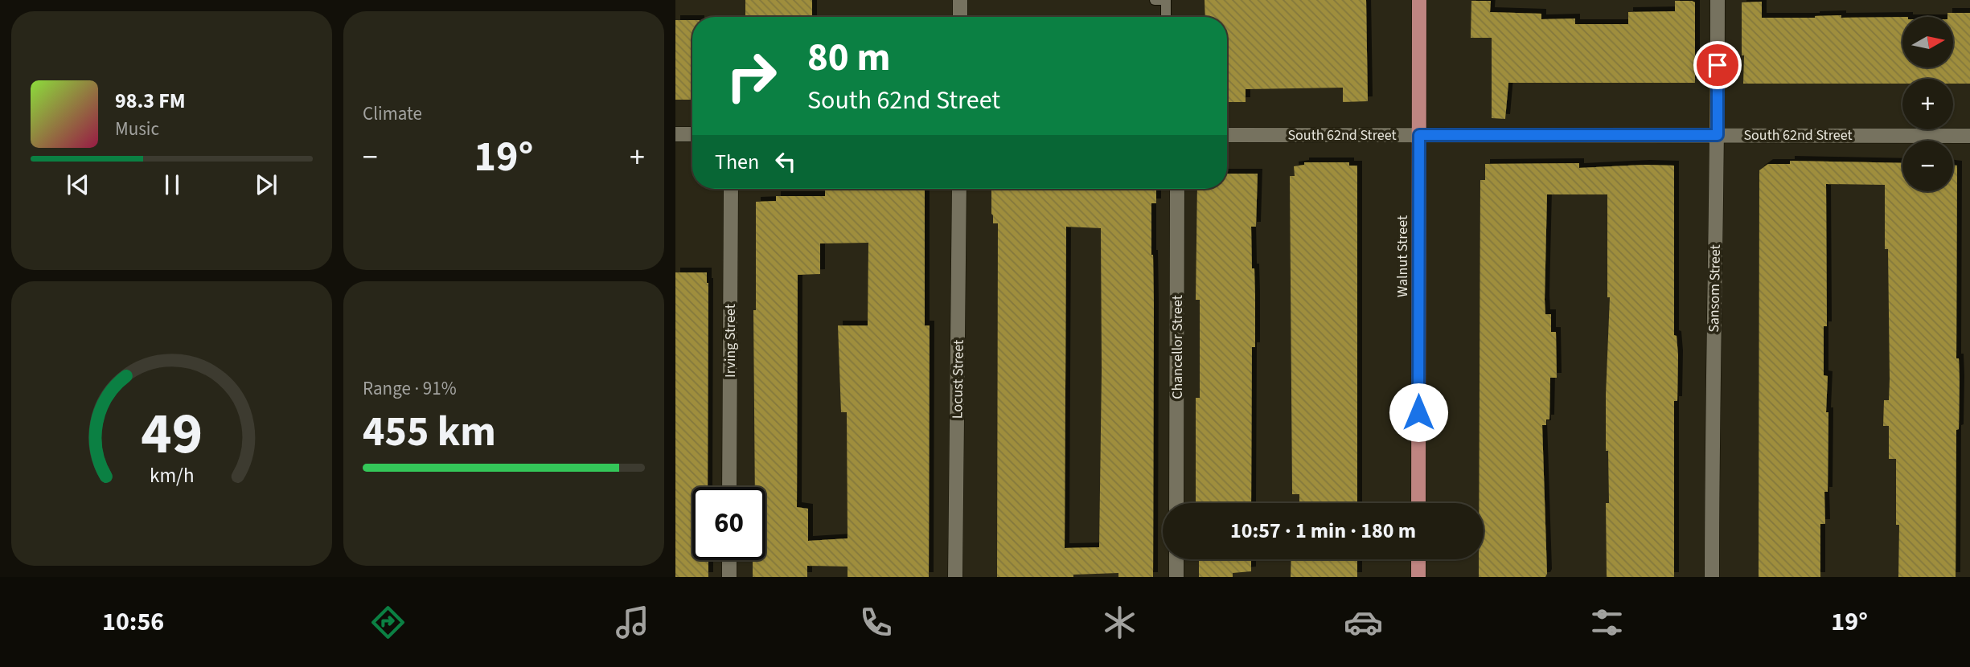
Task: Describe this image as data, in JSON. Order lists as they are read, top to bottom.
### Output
{
  "streets": {
    "main road": ["Walnut Street"],
    "street": [
      "South 62nd Street",
      "Sansom Street",
      "Irving Street",
      "Chancellor Street",
      "Locust Street"
    ]
  },
  "crossings": [
    ["South 62nd Street", "Walnut Street"],
    ["South 62nd Street", "Sansom Street"]
  ],
  "north": "right",
  "page": {
    "tile": [
      "Climate",
      ["Range · 91%", "455 km"]
    ],
    "map_buttons": ["+", "−"],
    "turn": ["80 m", "South 62nd Street"],
    "song": ["98.3 FM", "Music"],
    "heat": ["−", "19°", "+"],
    "then": "Then",
    "limit": "60",
    "trip": "10:57 · 1 min · 180 m",
    "tabs": ["10:56", "19°"],
    "gauge": ["49", "km/h"]
  }
}
